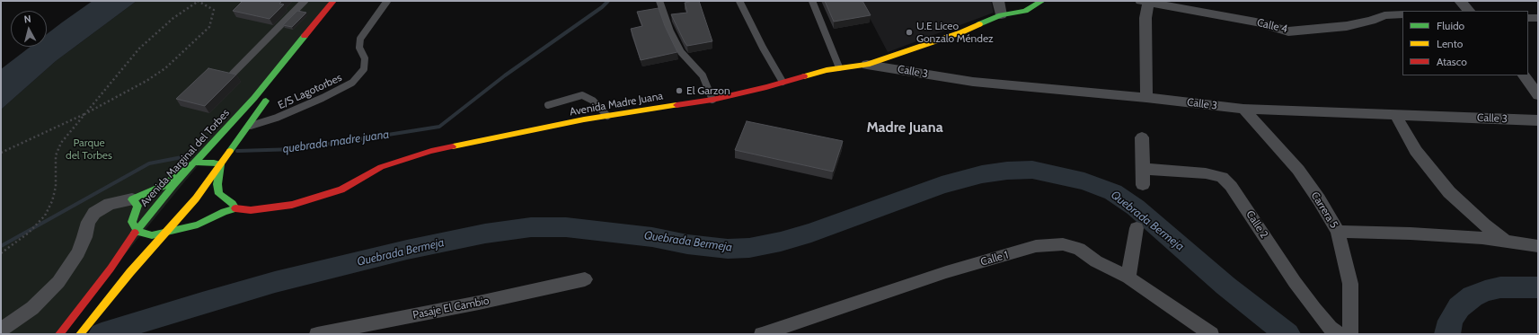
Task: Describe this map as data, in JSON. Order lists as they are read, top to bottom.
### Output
{
  "streets": {
    "main road": ["Avenida Madre Juana", "Avenida Marginal del Torbes"],
    "street": [
      "Calle 4",
      "Calle 3",
      "Carrera 5",
      "Calle 2",
      "Calle 1",
      "Pasaje El Cambio"
    ],
    "lane": ["E/S Lagotorbes"]
  },
  "crossings": [
    ["Calle 3", "Avenida Madre Juana"],
    ["Calle 3", "Carrera 5"]
  ],
  "districts": ["Madre Juana"],
  "water": ["quebrada madre juana", "Quebrada Bermeja"],
  "parks": ["Parque del Torbes"],
  "places": ["U.E Liceo Gonzalo Méndez", "El Garzon"],
  "legend": ["Fluido", "Lento", "Atasco"],
  "north": "top"
}
